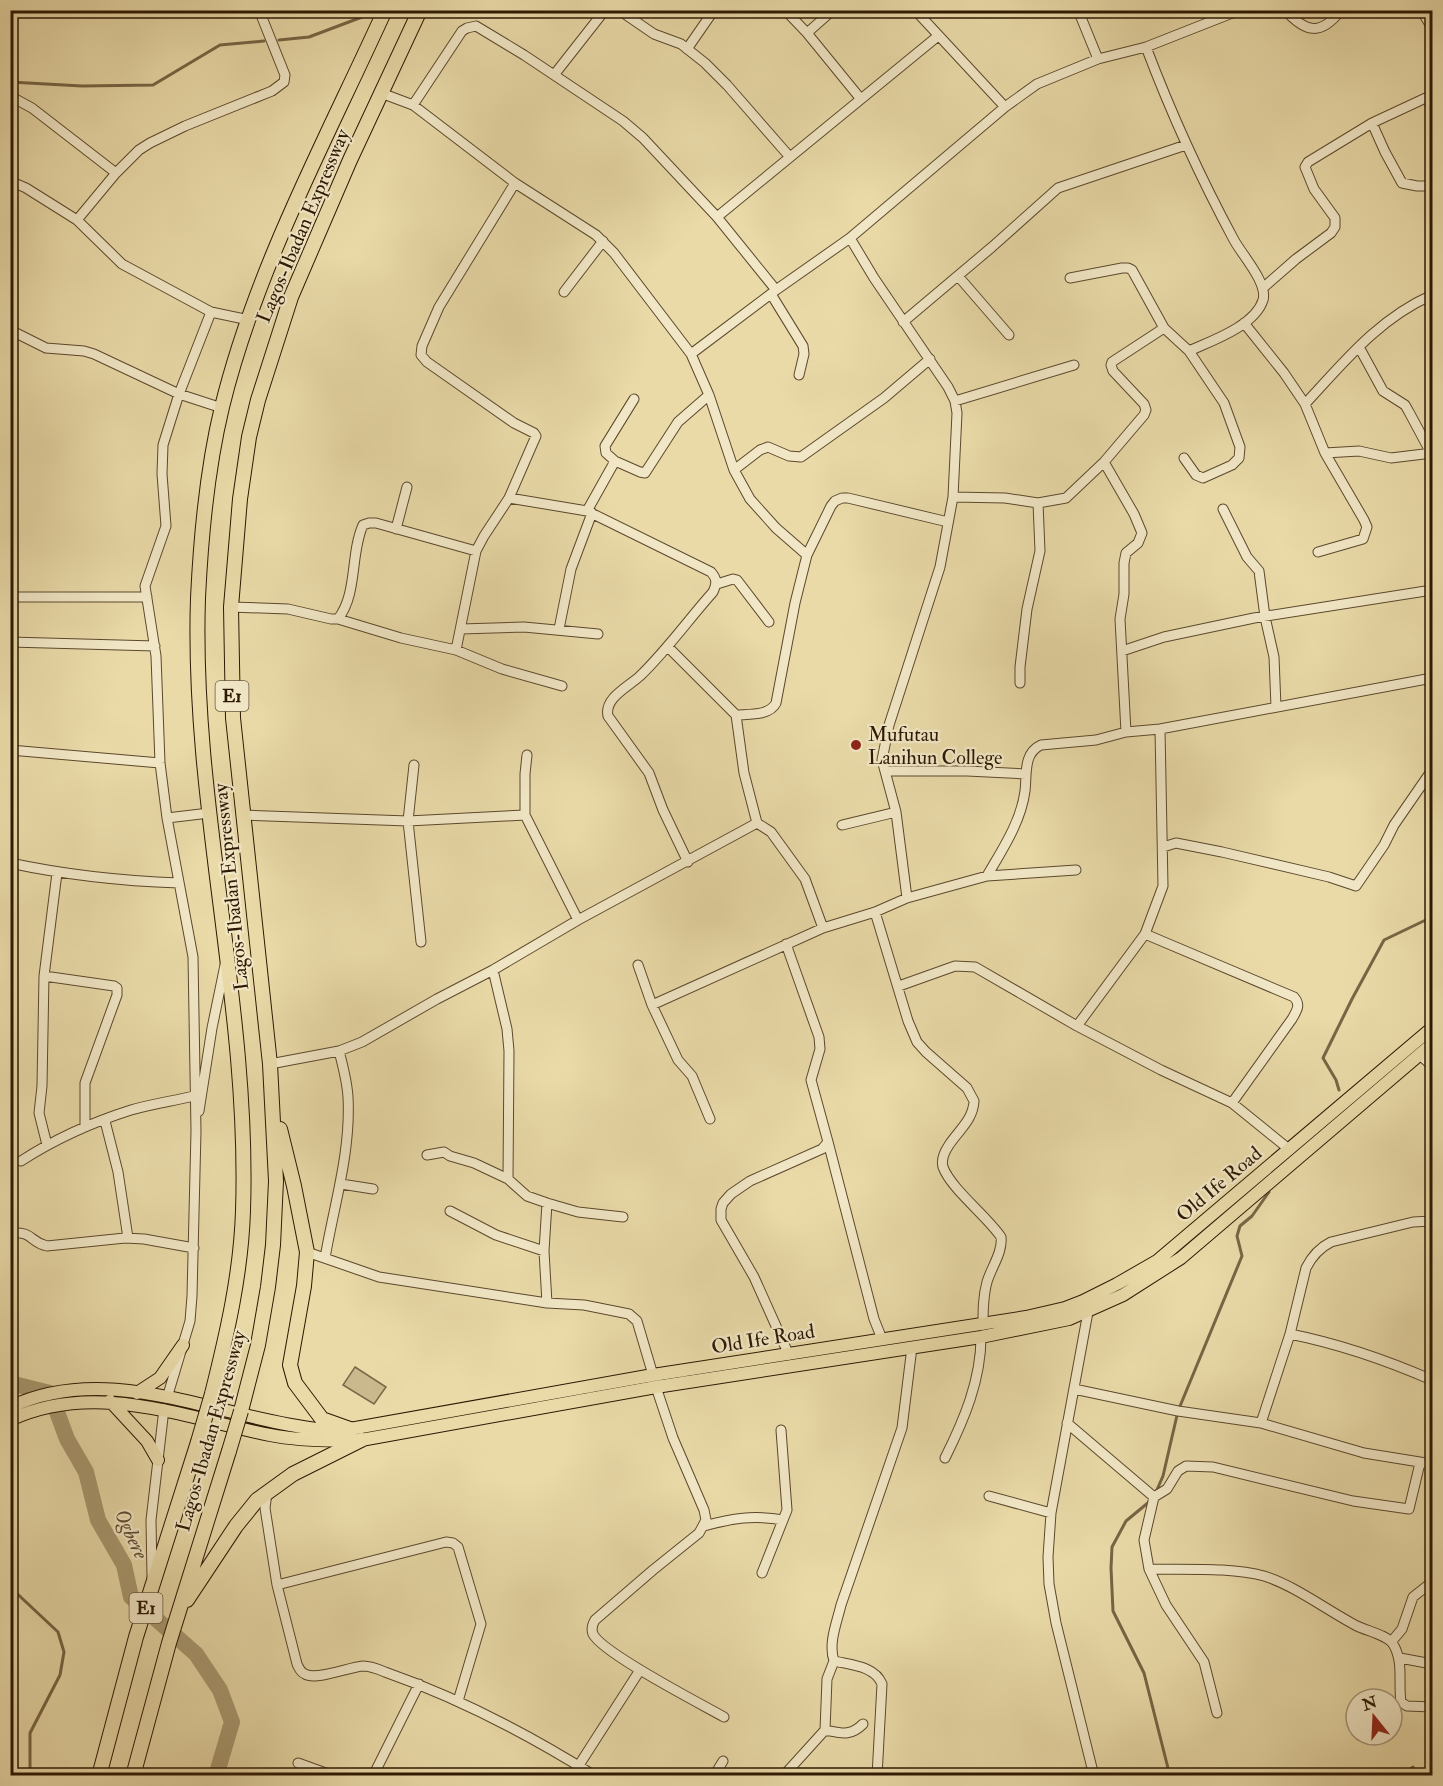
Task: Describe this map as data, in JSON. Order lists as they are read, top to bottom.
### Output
{
  "streets": {
    "highway": ["Lagos-Ibadan Expressway", "E1"],
    "main road": ["Old Ife Road"]
  },
  "water": ["Ogbere"],
  "places": ["Mufutau Lanihun College"],
  "north": "top"
}
